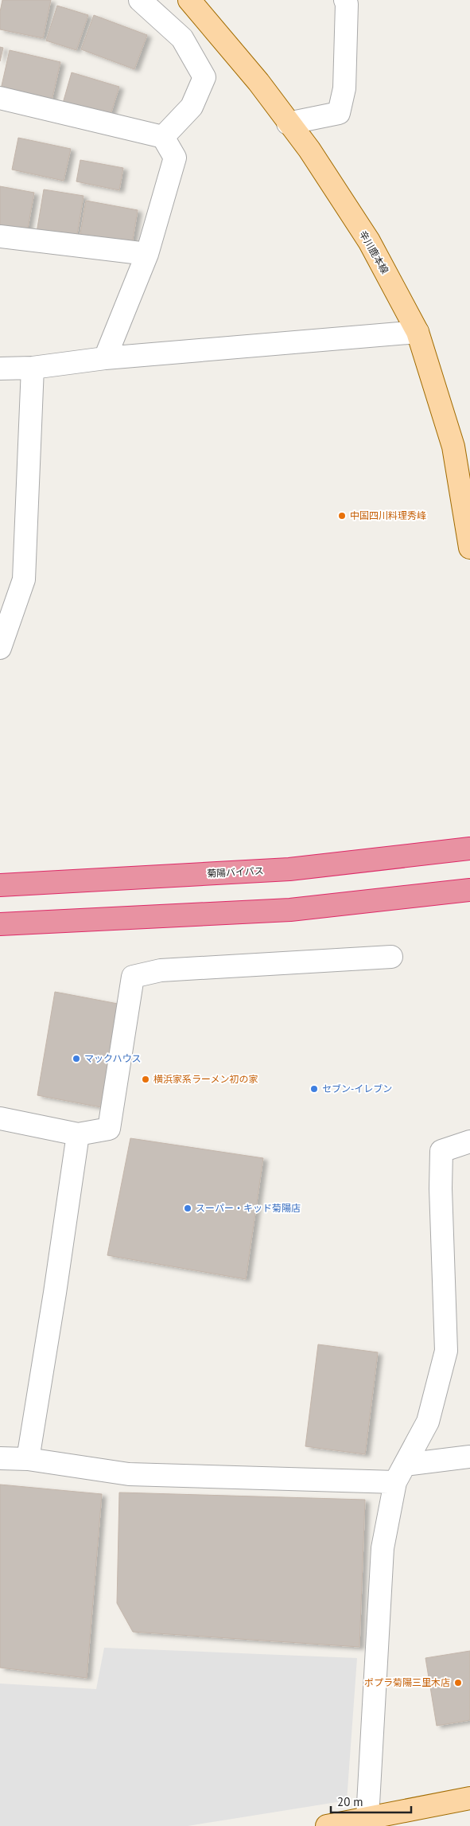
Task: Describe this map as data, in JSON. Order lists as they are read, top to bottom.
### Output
{
  "streets": {
    "highway": ["菊陽バイパス"],
    "main road": ["辛川鹿本線"]
  },
  "places": [
    "中国四川料理秀峰",
    "マックハウス",
    "横浜家系ラーメン初の家",
    "セブン-イレブン",
    "スーパー・キッド菊陽店",
    "ポプラ菊陽三里木店"
  ],
  "scale_bar": "20 m"
}
